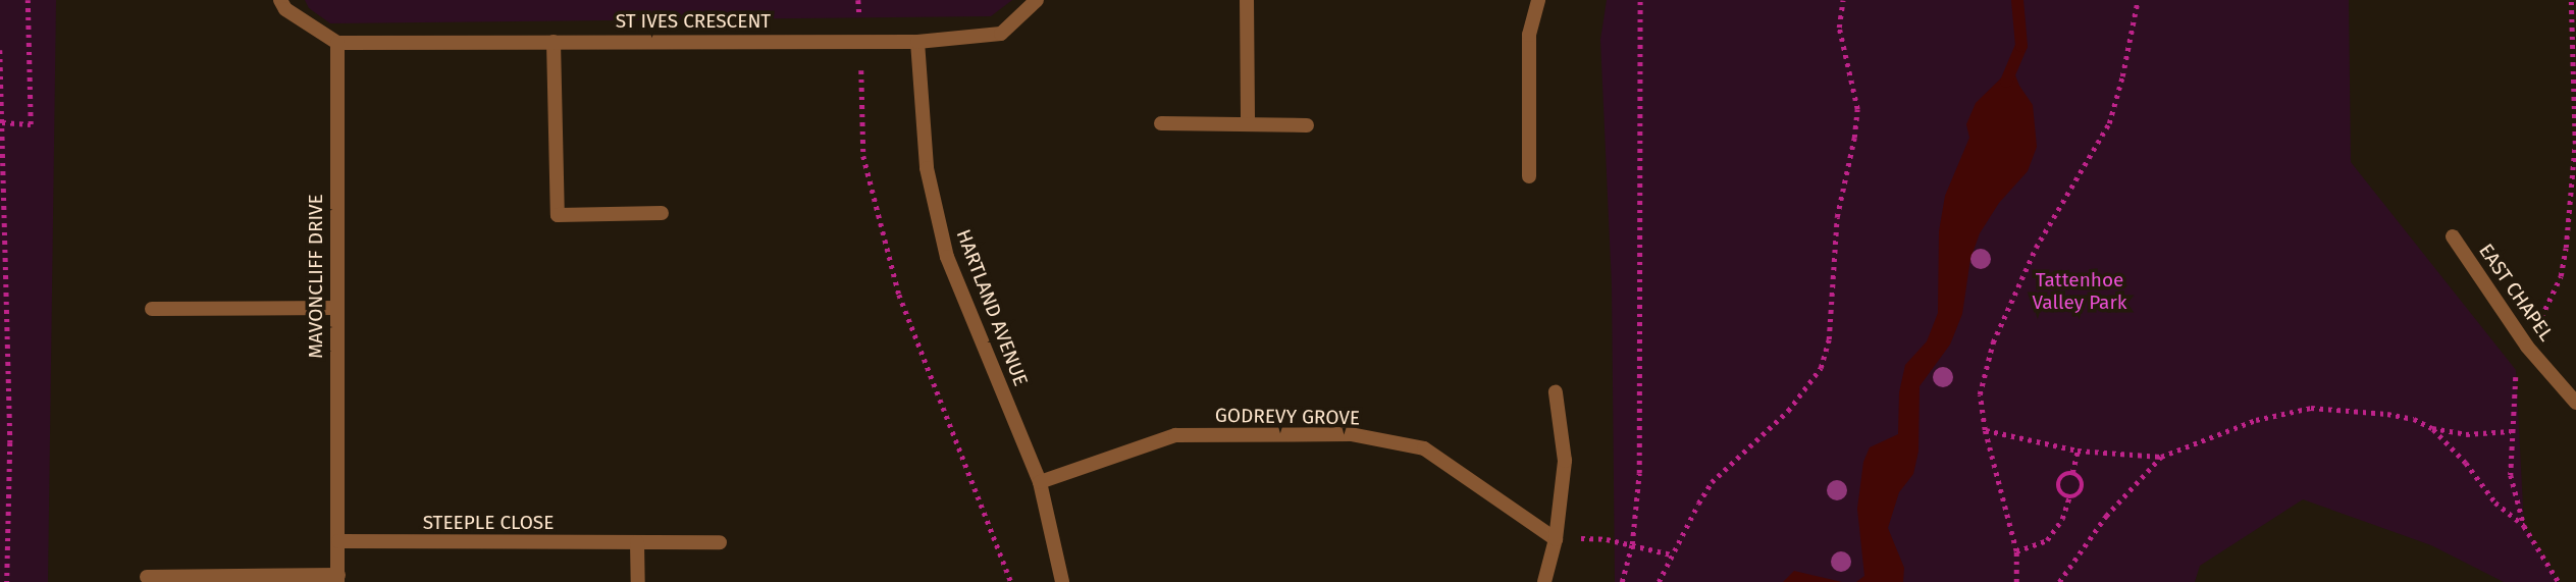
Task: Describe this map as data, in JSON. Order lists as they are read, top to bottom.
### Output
{
  "streets": {
    "street": [
      "ST IVES CRESCENT",
      "MAVONCLIFF DRIVE",
      "EAST CHAPEL",
      "HARTLAND AVENUE",
      "GODREVY GROVE",
      "STEEPLE CLOSE"
    ]
  },
  "crossings": [
    ["ST IVES CRESCENT", "MAVONCLIFF DRIVE"],
    ["ST IVES CRESCENT", "HARTLAND AVENUE"],
    ["MAVONCLIFF DRIVE", "STEEPLE CLOSE"],
    ["HARTLAND AVENUE", "GODREVY GROVE"]
  ],
  "parks": ["Tattenhoe Valley Park"]
}
